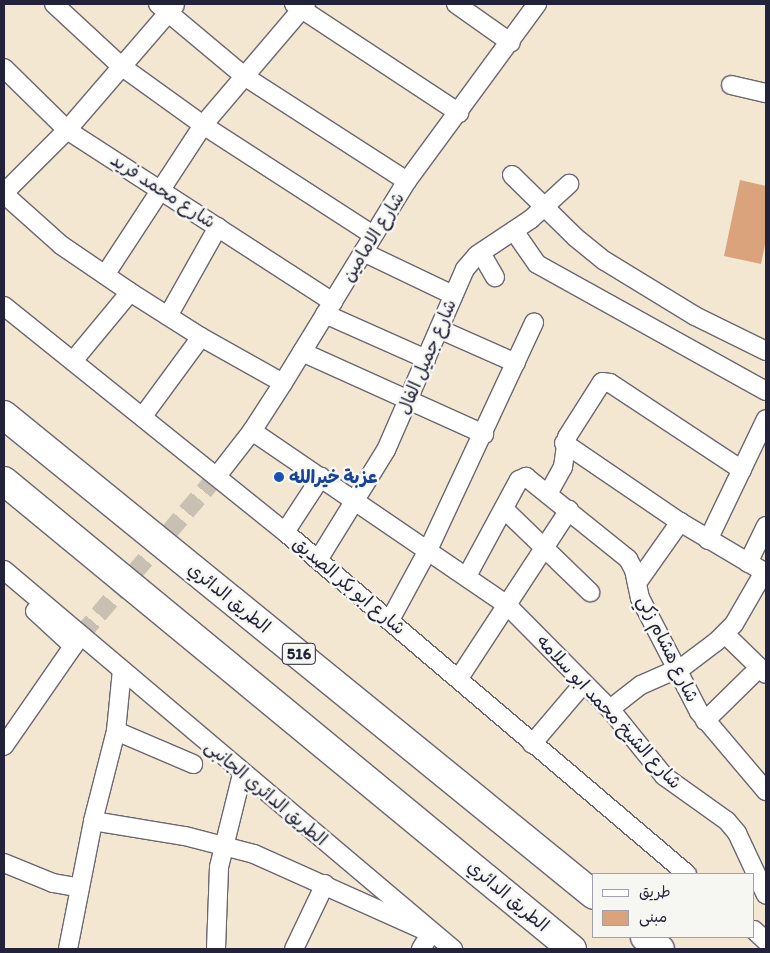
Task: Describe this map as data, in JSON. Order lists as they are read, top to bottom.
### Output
{
  "streets": {
    "highway": ["الطريق الدائري", "516"],
    "street": [
      "شارع محمد فريد",
      "شارع الامامين",
      "شارع جميل الفال",
      "شارع ابو بكر الصديق",
      "شارع هشام زكي",
      "شارع الشيخ محمد ابو سلامه",
      "الطريق الدائري الجانبى"
    ]
  },
  "crossings": [
    ["شارع محمد فريد", "شارع الامامين"],
    ["شارع محمد فريد", "شارع جميل الفال"],
    ["شارع الامامين", "شارع ابو بكر الصديق"],
    ["شارع الامامين", "شارع الشيخ محمد ابو سلامه"],
    ["شارع جميل الفال", "شارع ابو بكر الصديق"],
    ["شارع جميل الفال", "شارع الشيخ محمد ابو سلامه"]
  ],
  "places": ["عزبة خيرالله"],
  "legend": ["طريق", "مبنى"]
}
